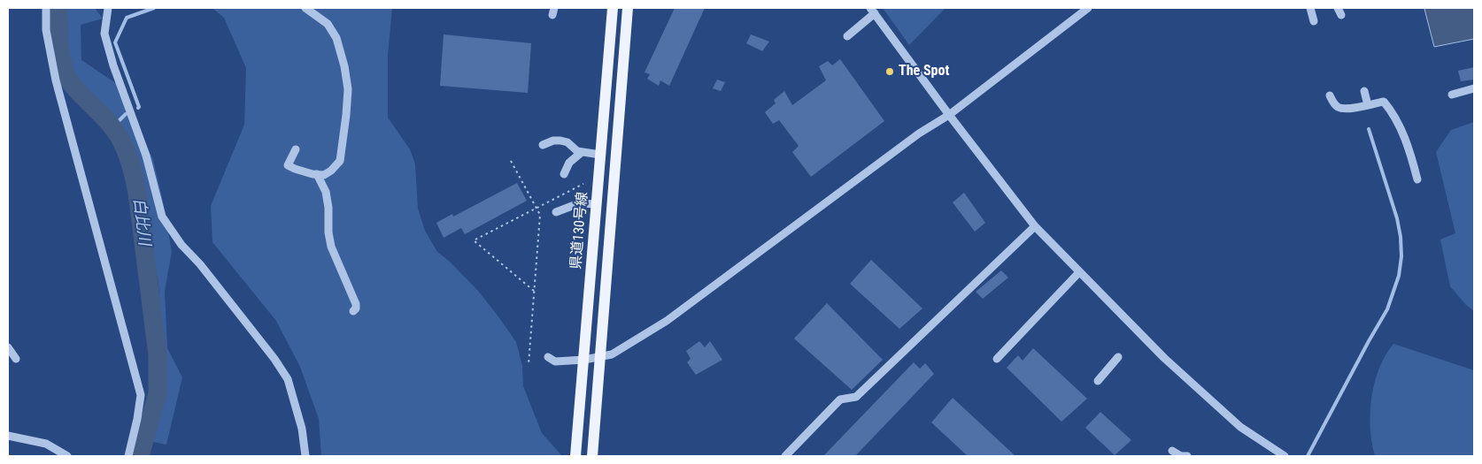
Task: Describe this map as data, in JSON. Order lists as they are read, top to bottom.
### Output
{
  "streets": {
    "main road": ["県道130号線"]
  },
  "water": ["白比川"],
  "places": ["The Spot"]
}
